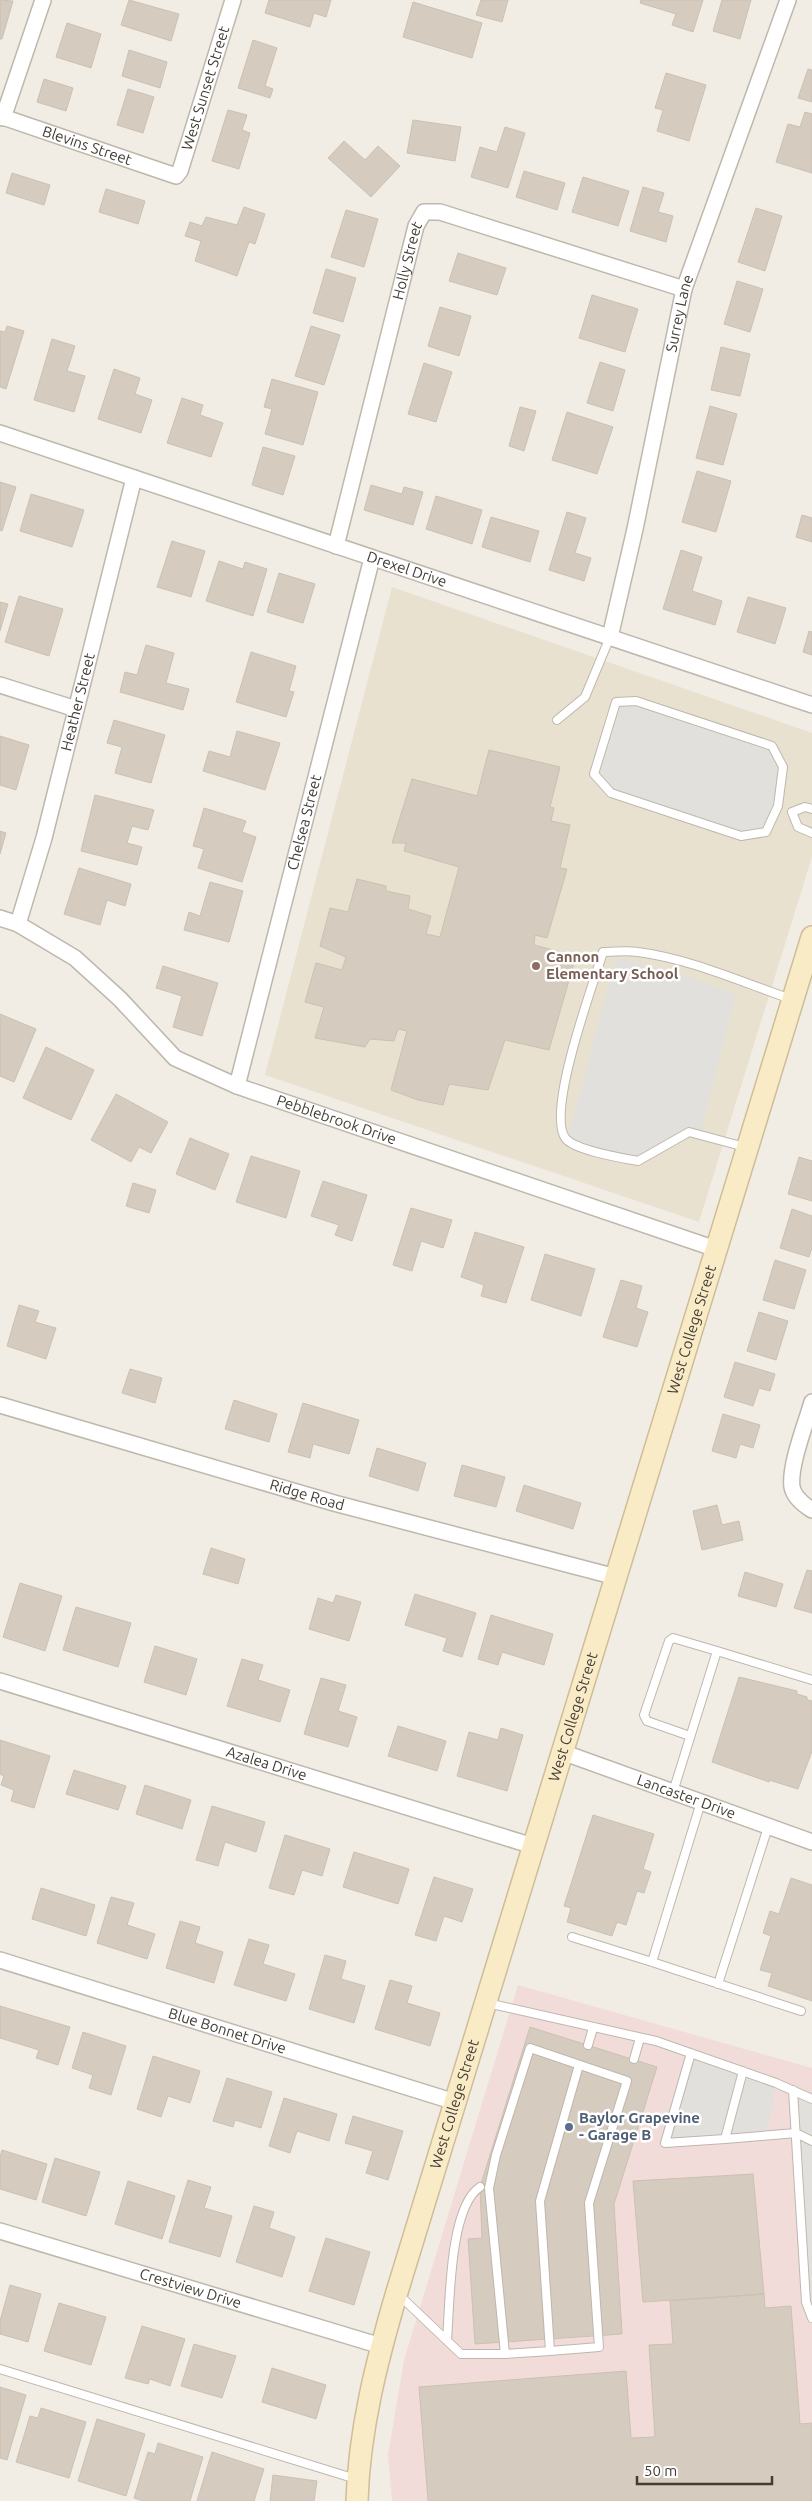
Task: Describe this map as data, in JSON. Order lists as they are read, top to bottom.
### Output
{
  "streets": {
    "street": [
      "West Sunset Street",
      "Blevins Street",
      "Holly Street",
      "Surrey Lane",
      "Drexel Drive",
      "Heather Street",
      "Chelsea Street",
      "Pebblebrook Drive",
      "West College Street",
      "Ridge Road",
      "Azalea Drive",
      "Lancaster Drive",
      "Blue Bonnet Drive",
      "Crestview Drive"
    ]
  },
  "crossings": [
    ["West Sunset Street", "Blevins Street"],
    ["Holly Street", "Surrey Lane"],
    ["Holly Street", "Drexel Drive"],
    ["Surrey Lane", "Drexel Drive"],
    ["Drexel Drive", "Heather Street"],
    ["Drexel Drive", "Chelsea Street"],
    ["Heather Street", "Pebblebrook Drive"],
    ["Chelsea Street", "Pebblebrook Drive"],
    ["Pebblebrook Drive", "West College Street"],
    ["West College Street", "Ridge Road"],
    ["West College Street", "Azalea Drive"],
    ["West College Street", "Lancaster Drive"],
    ["West College Street", "Blue Bonnet Drive"],
    ["West College Street", "Crestview Drive"]
  ],
  "places": ["Cannon Elementary School", "Baylor Grapevine - Garage B"],
  "scale_bar": "50 m"
}
